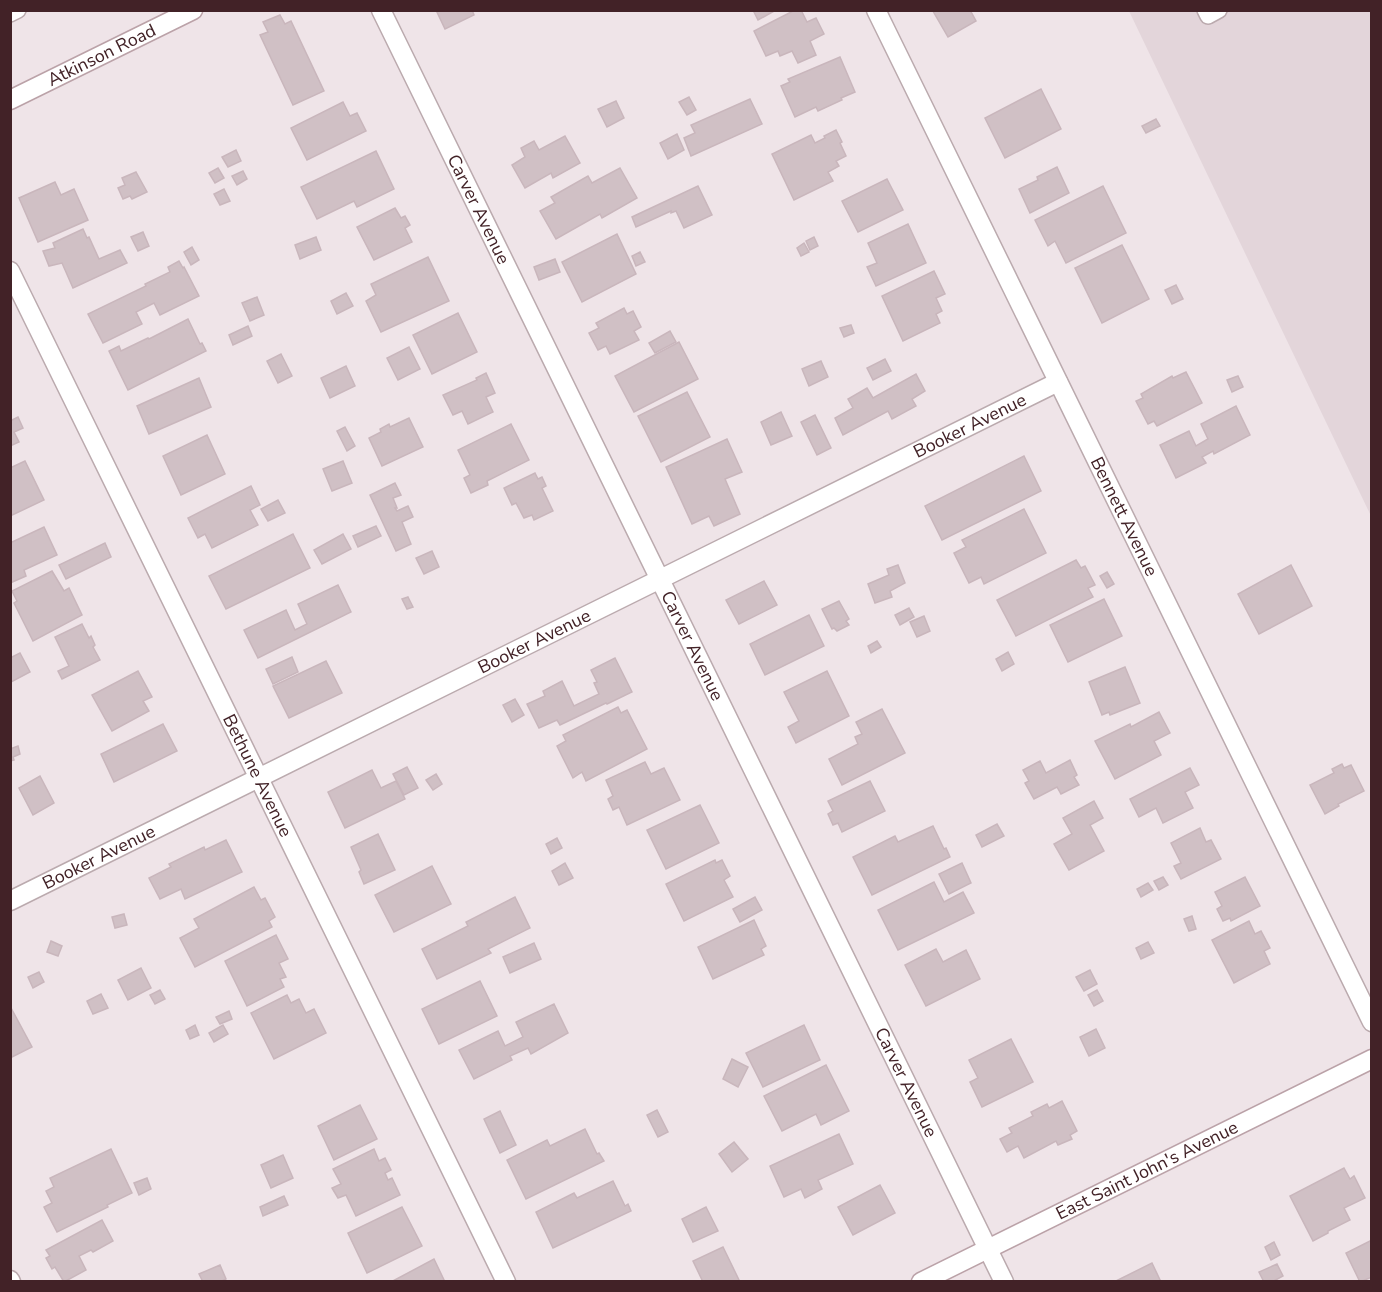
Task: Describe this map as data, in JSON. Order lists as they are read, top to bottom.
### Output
{
  "streets": {
    "street": [
      "Atkinson Road",
      "Carver Avenue",
      "Booker Avenue",
      "Bennett Avenue",
      "Bethune Avenue",
      "East Saint John's Avenue"
    ]
  },
  "crossings": [
    ["Carver Avenue", "Booker Avenue"],
    ["Carver Avenue", "East Saint John's Avenue"],
    ["Booker Avenue", "Bennett Avenue"],
    ["Booker Avenue", "Bethune Avenue"]
  ]
}
